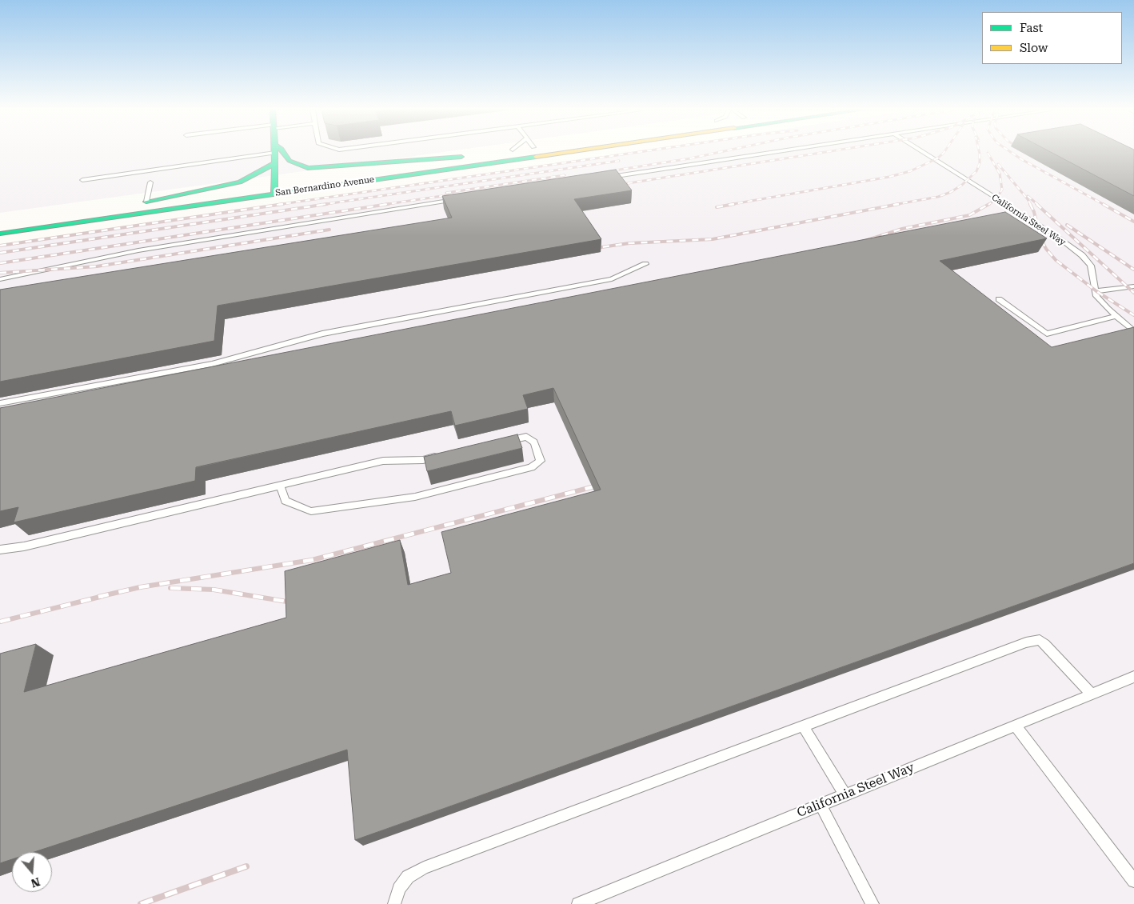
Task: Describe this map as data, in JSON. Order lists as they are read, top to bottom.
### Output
{
  "streets": {
    "main road": ["San Bernardino Avenue"],
    "lane": ["California Steel Way"]
  },
  "legend": ["Fast", "Slow"],
  "north": "bottom"
}
